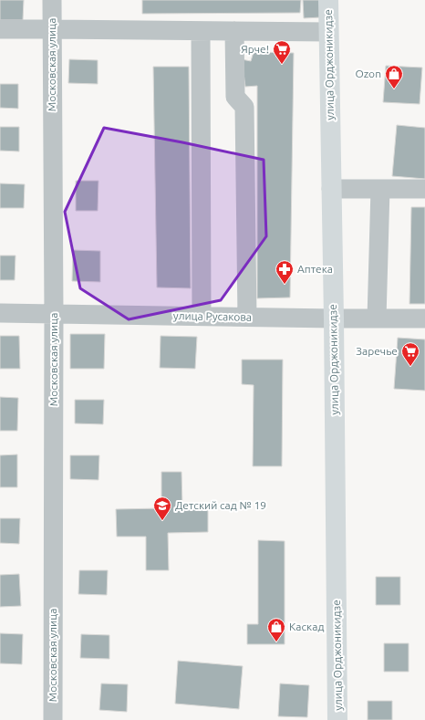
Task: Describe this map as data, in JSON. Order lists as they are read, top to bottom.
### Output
{
  "streets": {
    "main road": ["улица Орджоникидзе"],
    "street": ["Московская улица", "улица Русакова"]
  },
  "crossings": [
    ["Московская улица", "улица Русакова"],
    ["улица Орджоникидзе", "улица Русакова"]
  ],
  "places": {
    "supermarket": ["Ярче!", "Заречье"],
    "shop": ["Ozon", "Каскад"],
    "pharmacy": ["Аптека"],
    "school or university": ["Детский сад № 19"]
  }
}
